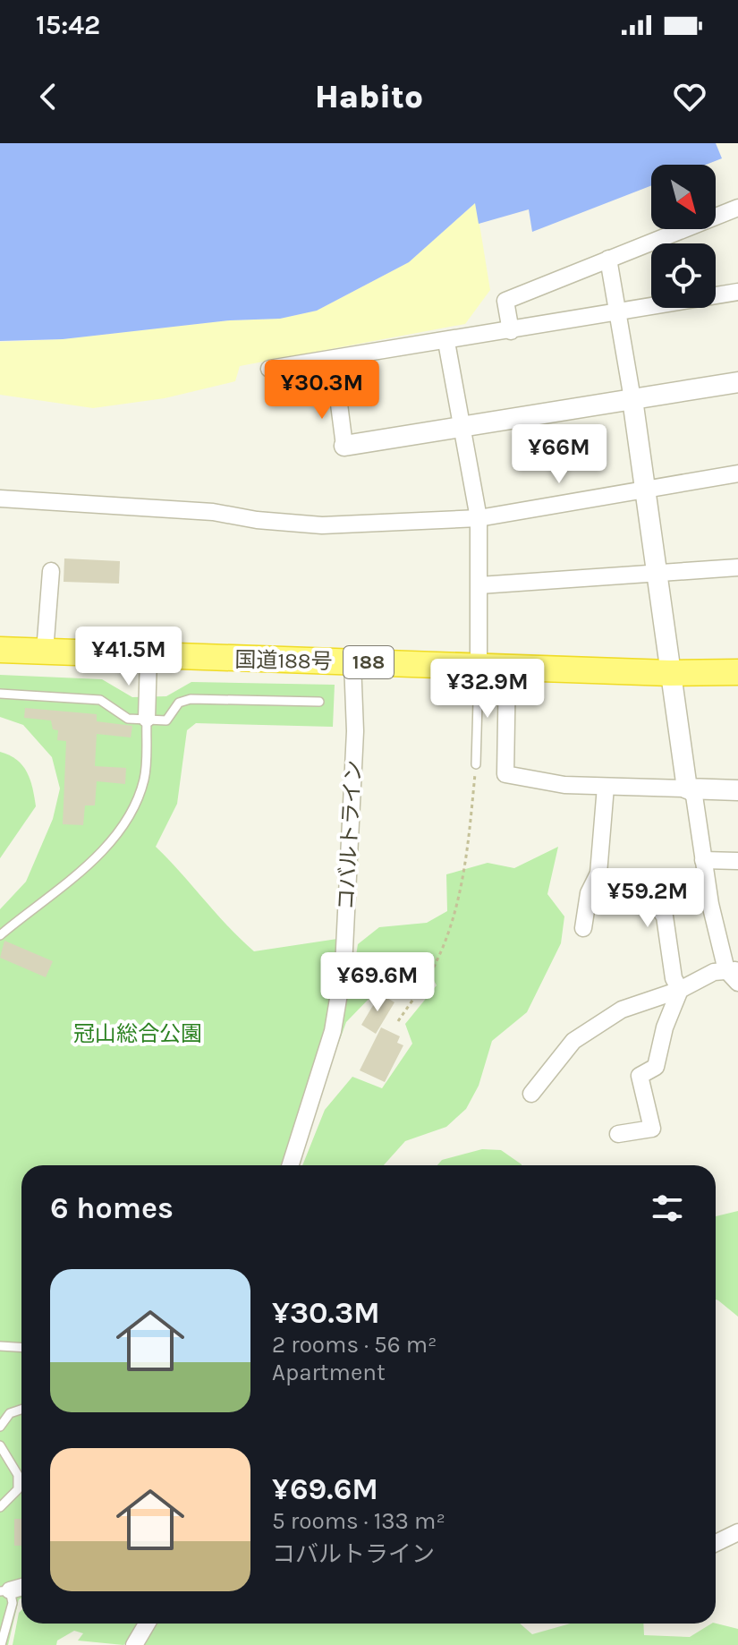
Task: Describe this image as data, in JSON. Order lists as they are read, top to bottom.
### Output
{
  "streets": {
    "highway": ["国道188号", "188"],
    "street": ["コバルトライン"]
  },
  "crossings": [
    ["国道188号", "コバルトライン"]
  ],
  "parks": ["冠山総合公園"],
  "north": "bottom right",
  "page": {
    "status": "15:42",
    "header": "Habito",
    "price": [
      "¥30.3M",
      "¥66M",
      "¥41.5M",
      "¥32.9M",
      "¥59.2M",
      "¥69.6M"
    ],
    "heading": "6 homes",
    "list": [
      {
        "name": "¥30.3M",
        "note": "2 rooms · 56 m² · Apartment"
      },
      {
        "name": "¥69.6M",
        "note": "5 rooms · 133 m² · コバルトライン"
      }
    ]
  }
}
